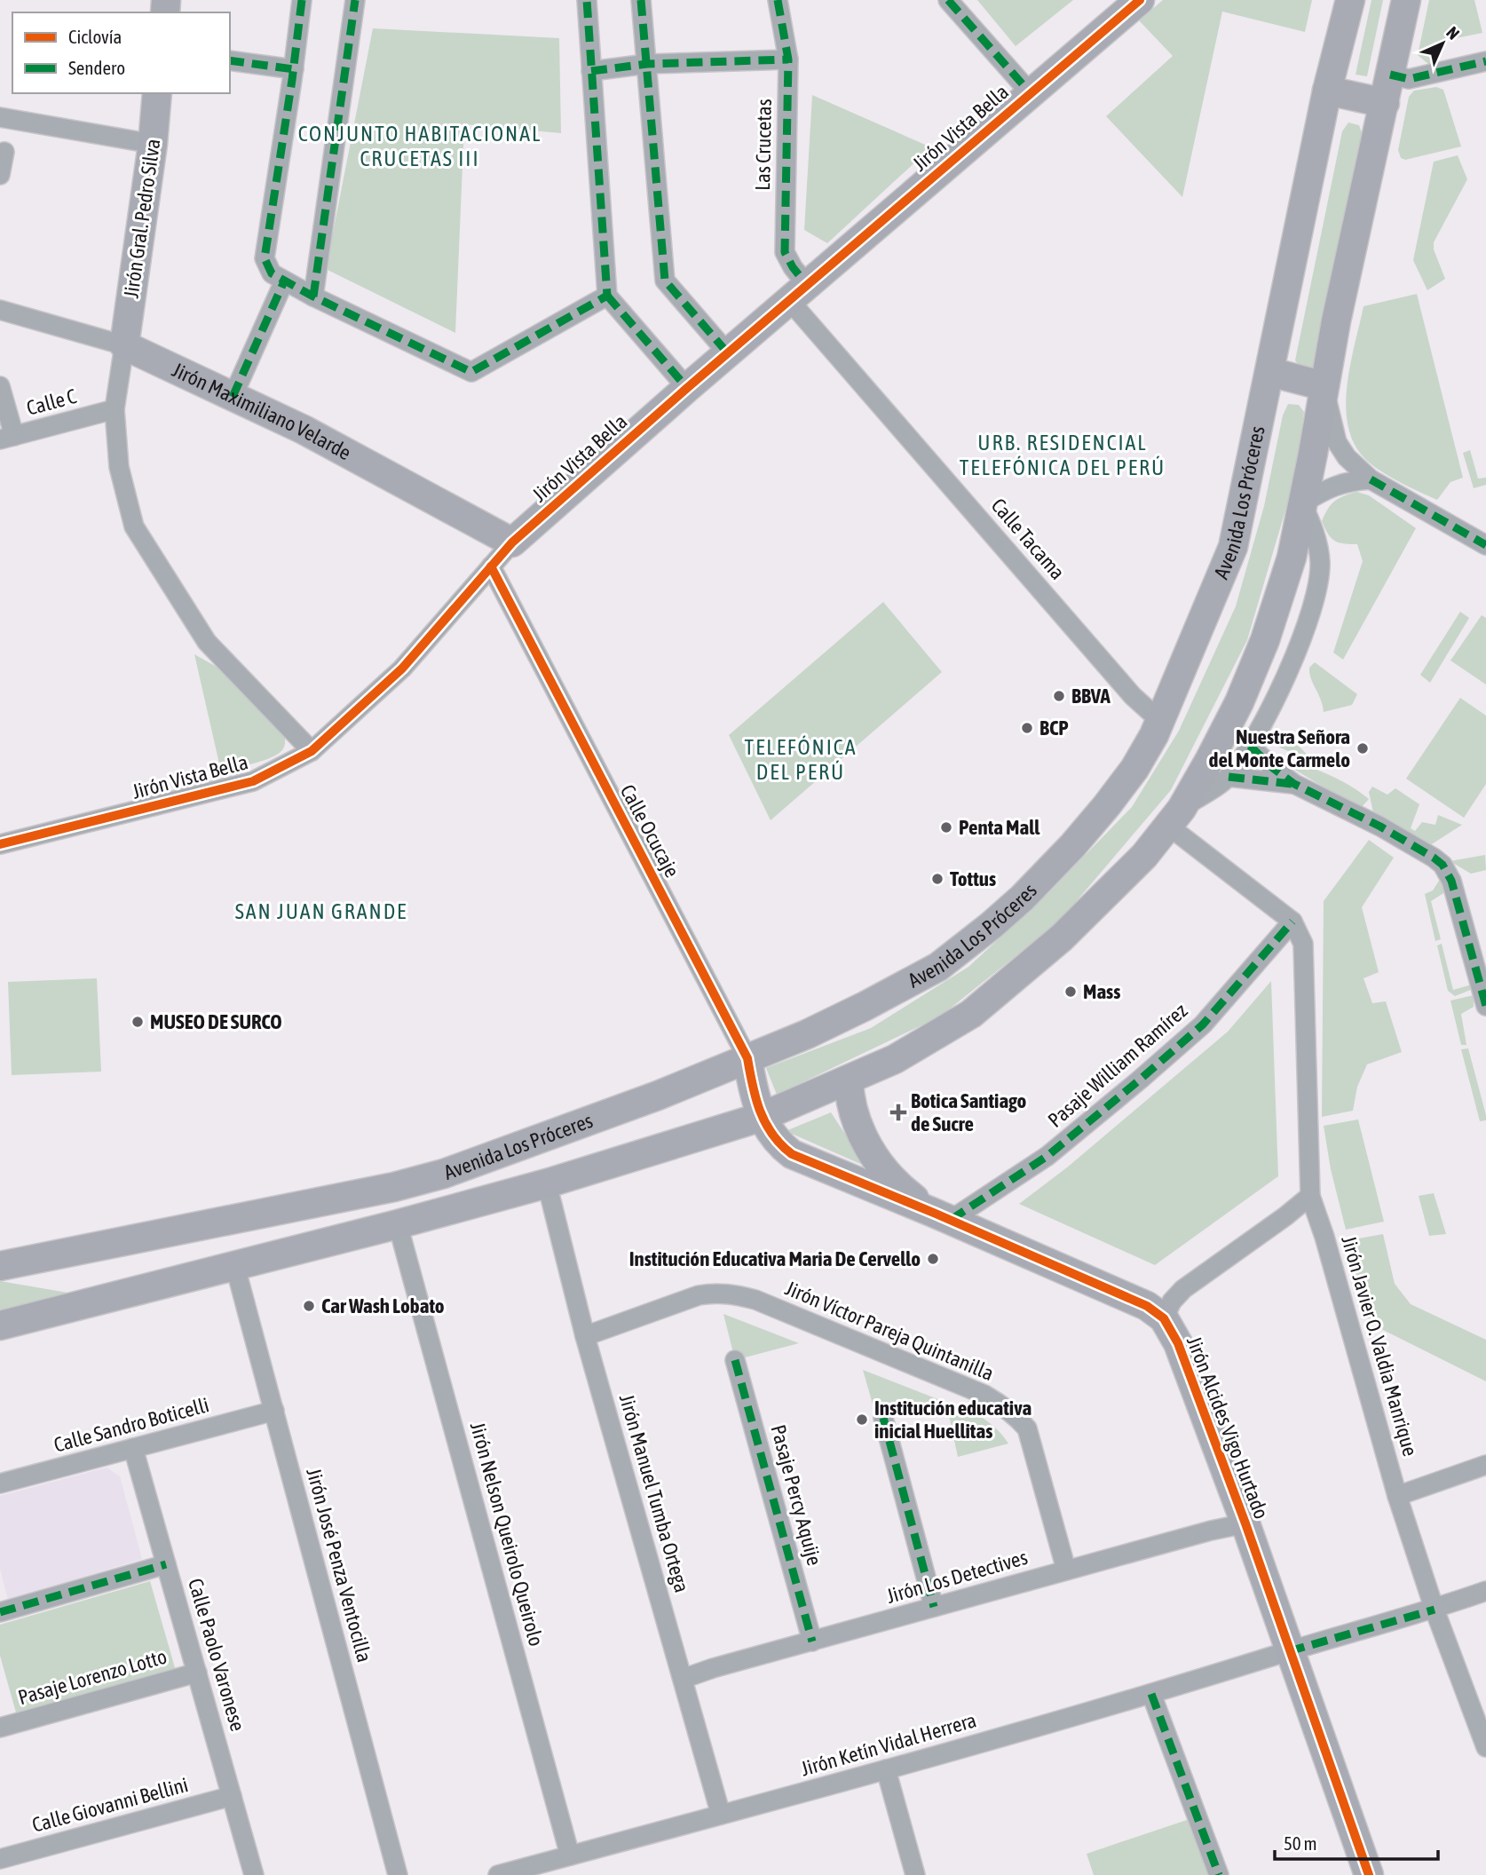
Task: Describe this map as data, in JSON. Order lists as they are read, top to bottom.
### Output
{
  "streets": {
    "main road": [
      "Jirón Vista Bella",
      "Jirón Gral. Pedro Silva",
      "Jirón Maximiliano Velarde",
      "Avenida Los Próceres",
      "Calle Ocucaje",
      "Jirón Alcides Vigo Hurtado"
    ],
    "street": [
      "Las Crucetas",
      "Calle C",
      "Calle Tacama",
      "Pasaje William Ramírez",
      "Jirón Víctor Pareja Quintanilla",
      "Jirón Javier O. Valdia Manrique",
      "Calle Sandro Boticelli",
      "Jirón Manuel Tumba Ortega",
      "Pasaje Percy Aquije",
      "Jirón Nelson Queirolo Queirolo",
      "Jirón José Penza Ventocilla",
      "Jirón Los Detectives",
      "Calle Paolo Varonese",
      "Pasaje Lorenzo Lotto",
      "Jirón Ketín Vidal Herrera",
      "Calle Giovanni Bellini"
    ]
  },
  "crossings": [
    ["Jirón Vista Bella", "Las Crucetas"],
    ["Jirón Vista Bella", "Jirón Maximiliano Velarde"],
    ["Jirón Vista Bella", "Calle Tacama"],
    ["Jirón Vista Bella", "Calle Ocucaje"],
    ["Las Crucetas", "Calle Tacama"],
    ["Jirón Gral. Pedro Silva", "Jirón Maximiliano Velarde"],
    ["Avenida Los Próceres", "Calle Tacama"],
    ["Avenida Los Próceres", "Calle Ocucaje"],
    ["Avenida Los Próceres", "Jirón Alcides Vigo Hurtado"],
    ["Avenida Los Próceres", "Jirón Manuel Tumba Ortega"],
    ["Avenida Los Próceres", "Jirón Nelson Queirolo Queirolo"],
    ["Avenida Los Próceres", "Jirón José Penza Ventocilla"],
    ["Calle Ocucaje", "Jirón Alcides Vigo Hurtado"],
    ["Pasaje William Ramírez", "Jirón Javier O. Valdia Manrique"],
    ["Pasaje William Ramírez", "Jirón Alcides Vigo Hurtado"],
    ["Jirón Víctor Pareja Quintanilla", "Jirón Manuel Tumba Ortega"],
    ["Jirón Víctor Pareja Quintanilla", "Jirón Los Detectives"],
    ["Jirón Javier O. Valdia Manrique", "Jirón Ketín Vidal Herrera"],
    ["Calle Sandro Boticelli", "Jirón José Penza Ventocilla"],
    ["Calle Sandro Boticelli", "Calle Paolo Varonese"],
    ["Jirón Alcides Vigo Hurtado", "Jirón Los Detectives"],
    ["Jirón Alcides Vigo Hurtado", "Jirón Ketín Vidal Herrera"],
    ["Jirón Manuel Tumba Ortega", "Jirón Los Detectives"],
    ["Jirón Manuel Tumba Ortega", "Jirón Ketín Vidal Herrera"],
    ["Pasaje Percy Aquije", "Jirón Los Detectives"],
    ["Jirón Nelson Queirolo Queirolo", "Jirón Ketín Vidal Herrera"],
    ["Calle Paolo Varonese", "Pasaje Lorenzo Lotto"],
    ["Calle Paolo Varonese", "Calle Giovanni Bellini"]
  ],
  "districts": [
    "CONJUNTO HABITACIONAL CRUCETAS III",
    "URB. RESIDENCIAL TELEFÓNICA DEL PERÚ",
    "TELEFÓNICA DEL PERÚ",
    "SAN JUAN GRANDE"
  ],
  "places": {
    "other": [
      "BBVA",
      "BCP",
      "Nuestra Señora del Monte Carmelo",
      "Penta Mall",
      "Tottus",
      "Mass",
      "MUSEO DE SURCO",
      "Institución Educativa Maria De Cervello",
      "Car Wash Lobato",
      "Institución educativa inicial Huellitas"
    ],
    "health": ["Botica Santiago de Sucre"]
  },
  "legend": ["Ciclovía", "Sendero"],
  "scale_bar": "50 m",
  "north": "top right"
}
